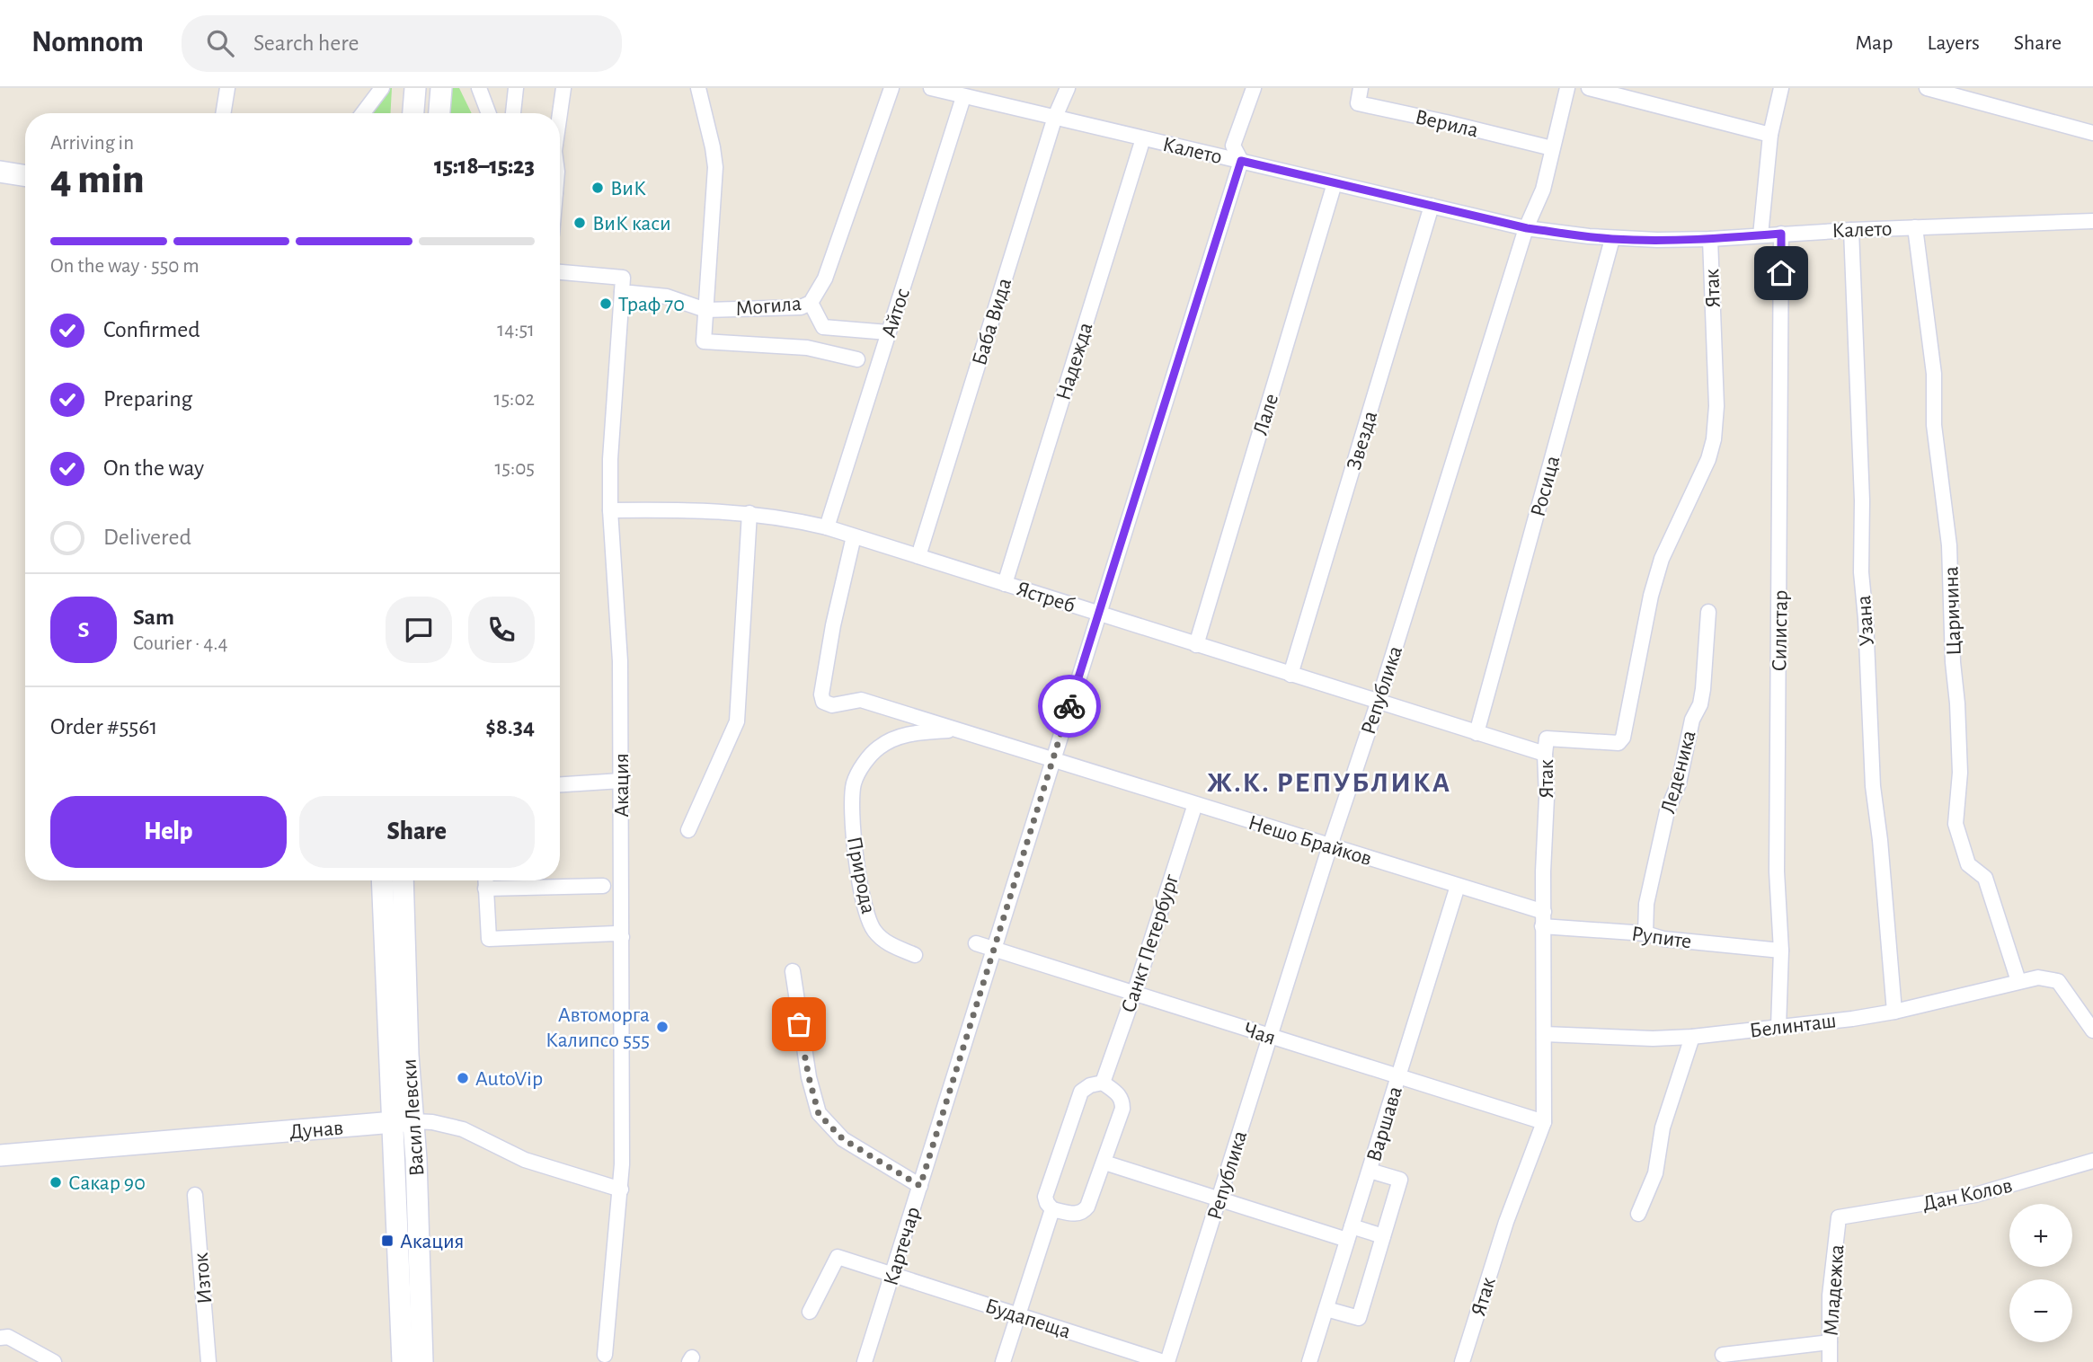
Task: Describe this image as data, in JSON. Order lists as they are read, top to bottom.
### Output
{
  "streets": {
    "main road": ["Васил Левски", "Дунав"],
    "street": [
      "Верила",
      "Калето",
      "Ятак",
      "Могила",
      "Айтос",
      "Баба Вида",
      "Надежда",
      "Лале",
      "Звезда",
      "Росица",
      "Ястреб",
      "Царичина",
      "Узана",
      "Силистар",
      "Република",
      "Леденика",
      "Акация",
      "Нешо Брайков",
      "Природа",
      "Рупите",
      "Санкт Петербург",
      "Белинташ",
      "Чая",
      "Варшава",
      "Дан Колов",
      "Картечар",
      "Изток",
      "Младежка",
      "Будапеща"
    ]
  },
  "crossings": [
    ["Верила", "Република"],
    ["Калето", "Ятак"],
    ["Калето", "Айтос"],
    ["Калето", "Баба Вида"],
    ["Калето", "Надежда"],
    ["Калето", "Лале"],
    ["Калето", "Звезда"],
    ["Калето", "Росица"],
    ["Калето", "Царичина"],
    ["Калето", "Узана"],
    ["Калето", "Силистар"],
    ["Калето", "Република"],
    ["Калето", "Картечар"],
    ["Ятак", "Ястреб"],
    ["Ятак", "Нешо Брайков"],
    ["Ятак", "Рупите"],
    ["Ятак", "Белинташ"],
    ["Ятак", "Чая"],
    ["Могила", "Акация"],
    ["Айтос", "Ястреб"],
    ["Баба Вида", "Ястреб"],
    ["Надежда", "Ястреб"],
    ["Лале", "Ястреб"],
    ["Звезда", "Ястреб"],
    ["Росица", "Ястреб"],
    ["Ястреб", "Република"],
    ["Ястреб", "Акация"],
    ["Ястреб", "Нешо Брайков"],
    ["Ястреб", "Картечар"],
    ["Царичина", "Белинташ"],
    ["Узана", "Белинташ"],
    ["Силистар", "Рупите"],
    ["Силистар", "Белинташ"],
    ["Република", "Нешо Брайков"],
    ["Република", "Чая"],
    ["Република", "Будапеща"],
    ["Леденика", "Рупите"],
    ["Акация", "Дунав"],
    ["Нешо Брайков", "Природа"],
    ["Нешо Брайков", "Рупите"],
    ["Нешо Брайков", "Санкт Петербург"],
    ["Нешо Брайков", "Варшава"],
    ["Нешо Брайков", "Картечар"],
    ["Санкт Петербург", "Чая"],
    ["Чая", "Варшава"],
    ["Чая", "Картечар"],
    ["Васил Левски", "Дунав"],
    ["Дан Колов", "Младежка"],
    ["Картечар", "Будапеща"]
  ],
  "districts": ["Ж.К. РЕПУБЛИКА"],
  "places": {
    "other": [
      "ВиК",
      "ВиК каси",
      "Траф 70",
      "Автоморга Калипсо 555",
      "AutoVip",
      "Сакар 90"
    ],
    "transit": ["Акация"]
  },
  "page": {
    "header": "Nomnom",
    "search": "Search here",
    "nav": ["Map", "Layers", "Share"],
    "heading": ["4 min", "Arriving in", "15:18–15:23"],
    "panel": [
      "Sam",
      "Courier · 4.4",
      "Order #5561",
      "$8.34"
    ],
    "bar": "On the way · 550 m",
    "list": [
      ["Confirmed", "14:51"],
      ["Preparing", "15:02"],
      ["On the way", "15:05"],
      "Delivered"
    ],
    "round": "S",
    "buttons": ["Help", "Share"],
    "map_buttons": ["+", "−"]
  }
}
